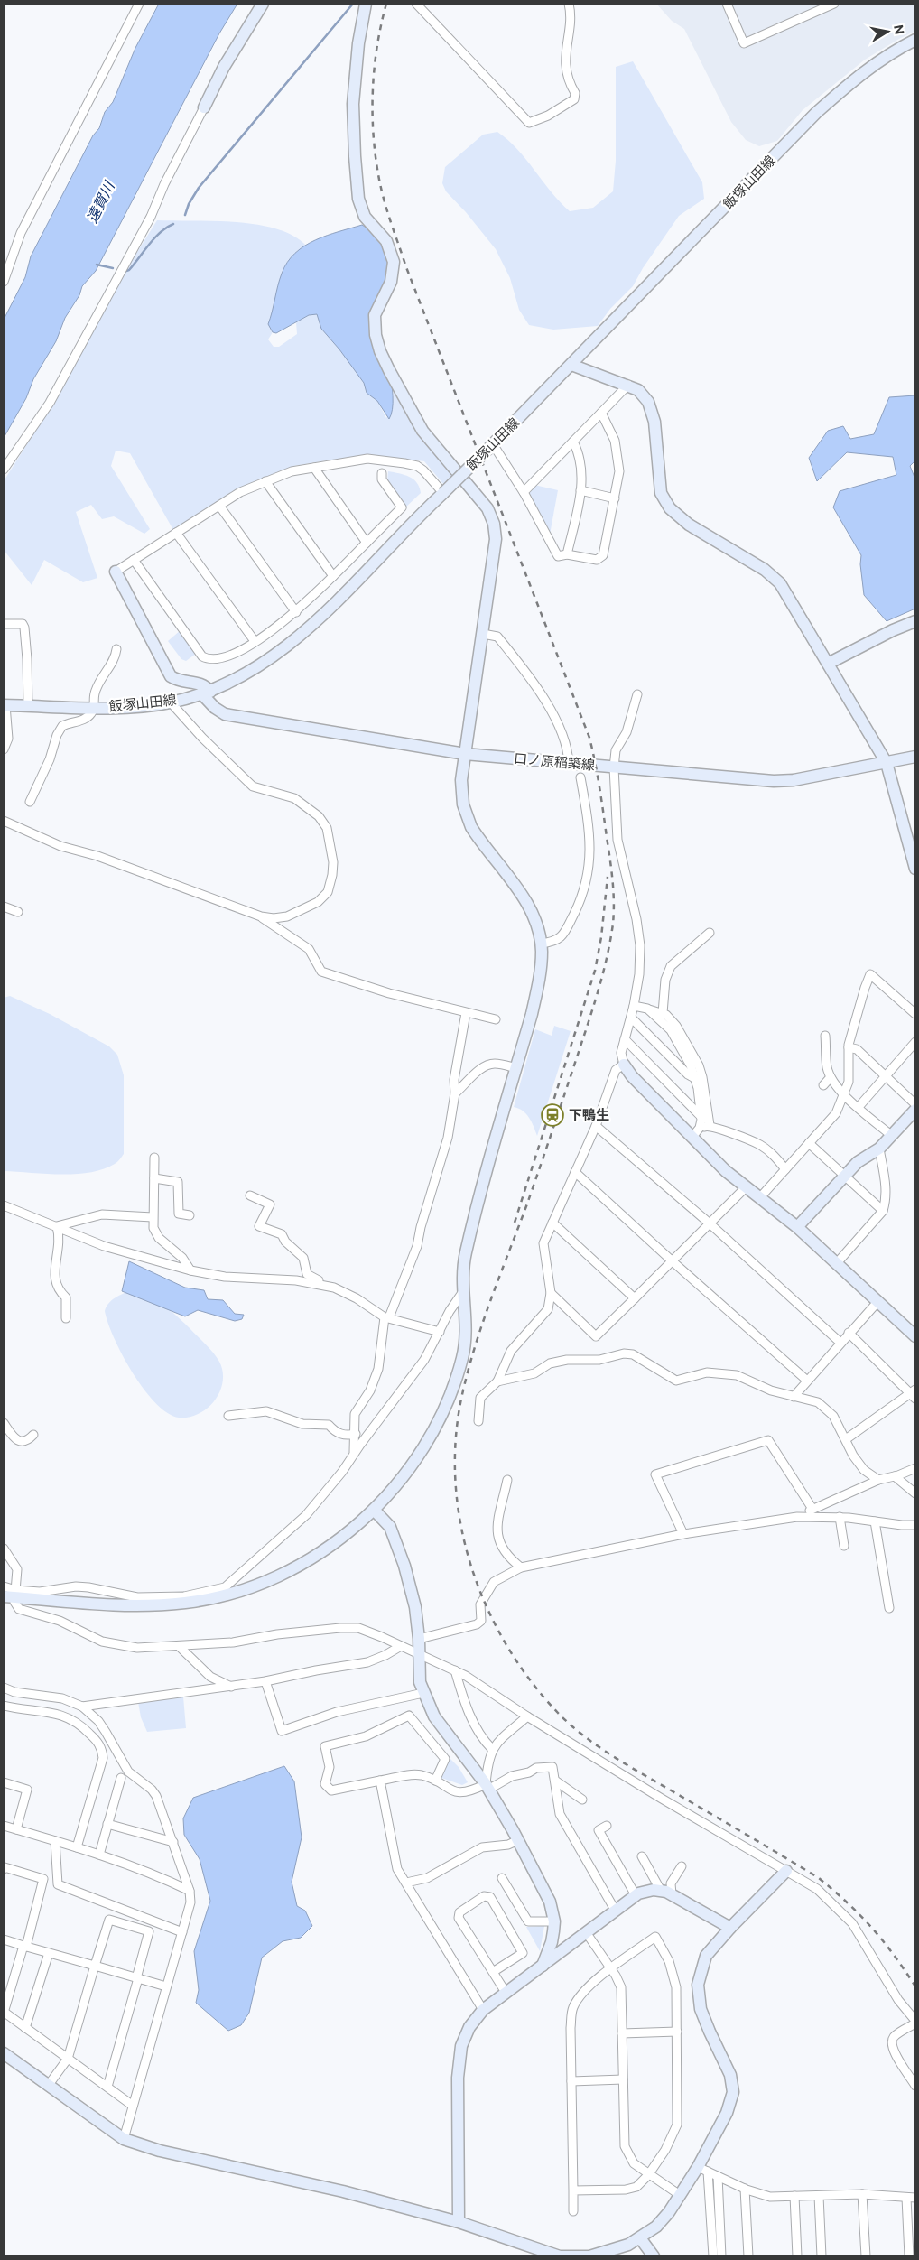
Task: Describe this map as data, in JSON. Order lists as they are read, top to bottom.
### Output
{
  "streets": {
    "street": ["飯塚山田線", "口ノ原稲築線"]
  },
  "crossings": [
    ["飯塚山田線", "口ノ原稲築線"]
  ],
  "water": ["遠賀川"],
  "places": {
    "station": ["下鴨生"]
  },
  "north": "right"
}
